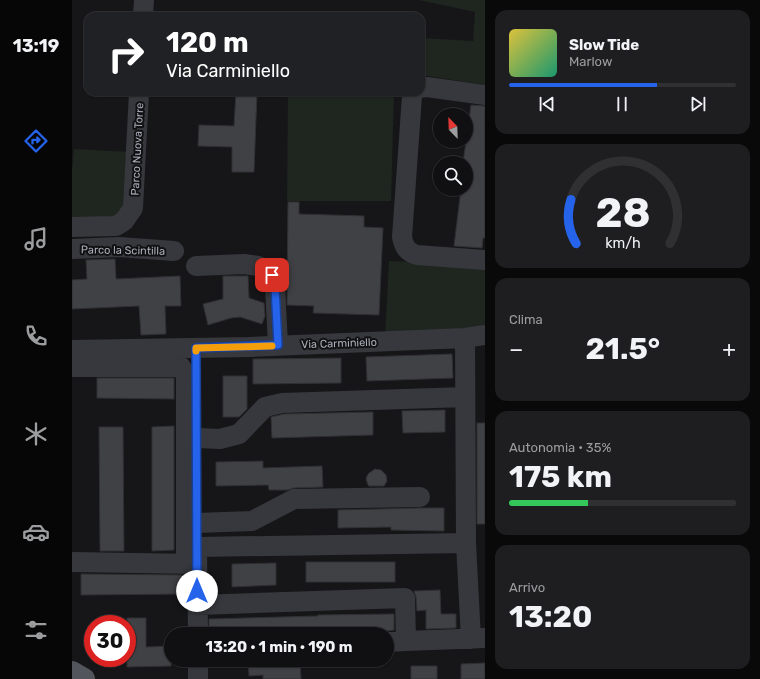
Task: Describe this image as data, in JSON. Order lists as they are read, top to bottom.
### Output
{
  "streets": {
    "street": ["Parco Nuova Torre", "Parco la Scintilla", "Via Carminiello"]
  },
  "north": "top left",
  "page": {
    "tabs": "13:19",
    "turn": ["120 m", "Via Carminiello"],
    "song": ["Slow Tide", "Marlow"],
    "tile": [
      "Clima",
      ["Autonomia · 35%", "175 km"],
      ["Arrivo", "13:20"]
    ],
    "heat": ["−", "21.5°", "+"],
    "limit": "30",
    "trip": "13:20 · 1 min · 190 m",
    "gauge": ["28", "km/h"]
  }
}
